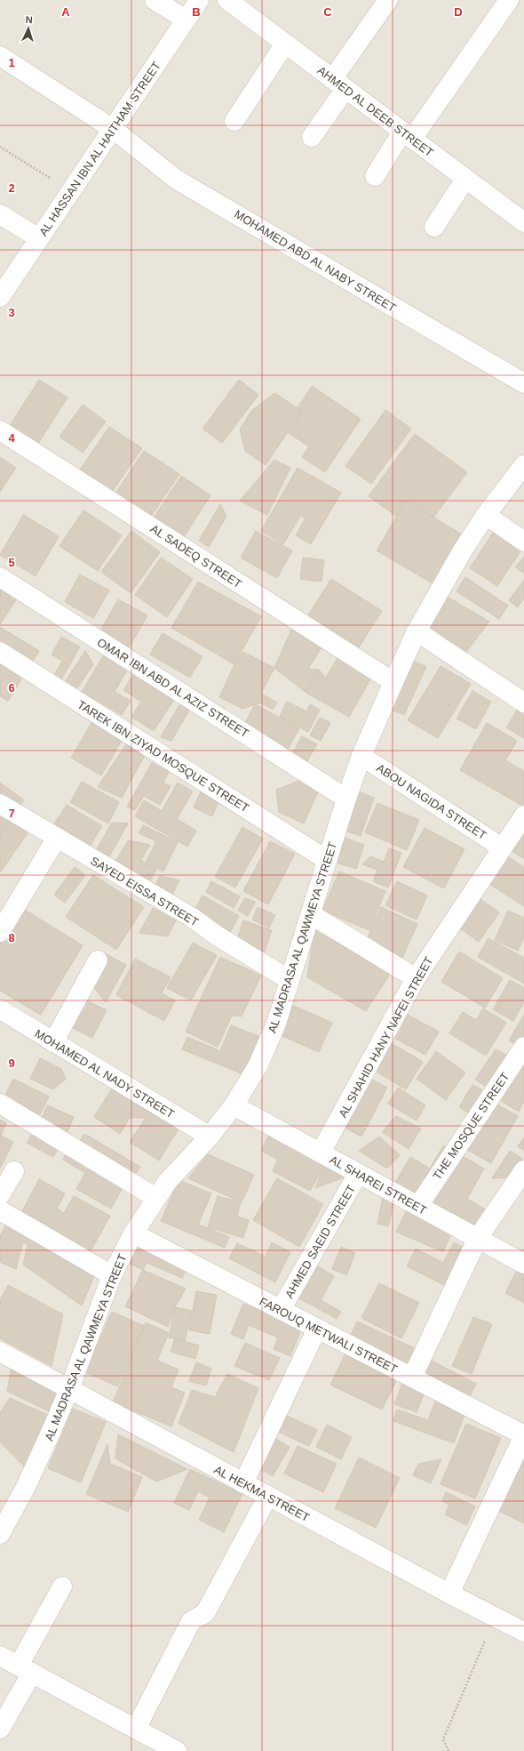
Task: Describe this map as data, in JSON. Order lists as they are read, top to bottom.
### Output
{
  "streets": {
    "street": [
      "AHMED AL DEEB STREET",
      "AL HASSAN IBN AL HAITHAM STREET",
      "MOHAMED ABD AL NABY STREET",
      "AL SADEQ STREET",
      "OMAR IBN ABD AL AZIZ STREET",
      "TAREK IBN ZIYAD MOSQUE STREET",
      "ABOU NAGIDA STREET",
      "SAYED EISSA STREET",
      "AL MADRASA AL QAWMEYA STREET",
      "AL SHAHID HANY NAFEI STREET",
      "MOHAMED AL NADY STREET",
      "THE MOSQUE STREET",
      "AL SHAREI STREET",
      "AHMED SAEID STREET",
      "FAROUQ METWALI STREET",
      "AL HEKMA STREET"
    ]
  },
  "crossings": [
    ["AL HASSAN IBN AL HAITHAM STREET", "MOHAMED ABD AL NABY STREET"],
    ["AL SADEQ STREET", "AL MADRASA AL QAWMEYA STREET"],
    ["OMAR IBN ABD AL AZIZ STREET", "AL MADRASA AL QAWMEYA STREET"],
    ["TAREK IBN ZIYAD MOSQUE STREET", "AL MADRASA AL QAWMEYA STREET"],
    ["ABOU NAGIDA STREET", "AL MADRASA AL QAWMEYA STREET"],
    ["ABOU NAGIDA STREET", "AL SHAHID HANY NAFEI STREET"],
    ["SAYED EISSA STREET", "AL MADRASA AL QAWMEYA STREET"],
    ["AL MADRASA AL QAWMEYA STREET", "MOHAMED AL NADY STREET"],
    ["AL MADRASA AL QAWMEYA STREET", "AL SHAREI STREET"],
    ["AL MADRASA AL QAWMEYA STREET", "FAROUQ METWALI STREET"],
    ["AL MADRASA AL QAWMEYA STREET", "AL HEKMA STREET"],
    ["AL SHAHID HANY NAFEI STREET", "AL SHAREI STREET"],
    ["THE MOSQUE STREET", "AL SHAREI STREET"],
    ["AL SHAREI STREET", "AHMED SAEID STREET"],
    ["AHMED SAEID STREET", "FAROUQ METWALI STREET"]
  ],
  "north": "top",
  "grid": {
    "columns": [
      "A",
      "B",
      "C",
      "D"
    ],
    "rows": [
      "1",
      "2",
      "3",
      "4",
      "5",
      "6",
      "7",
      "8",
      "9"
    ]
  }
}
